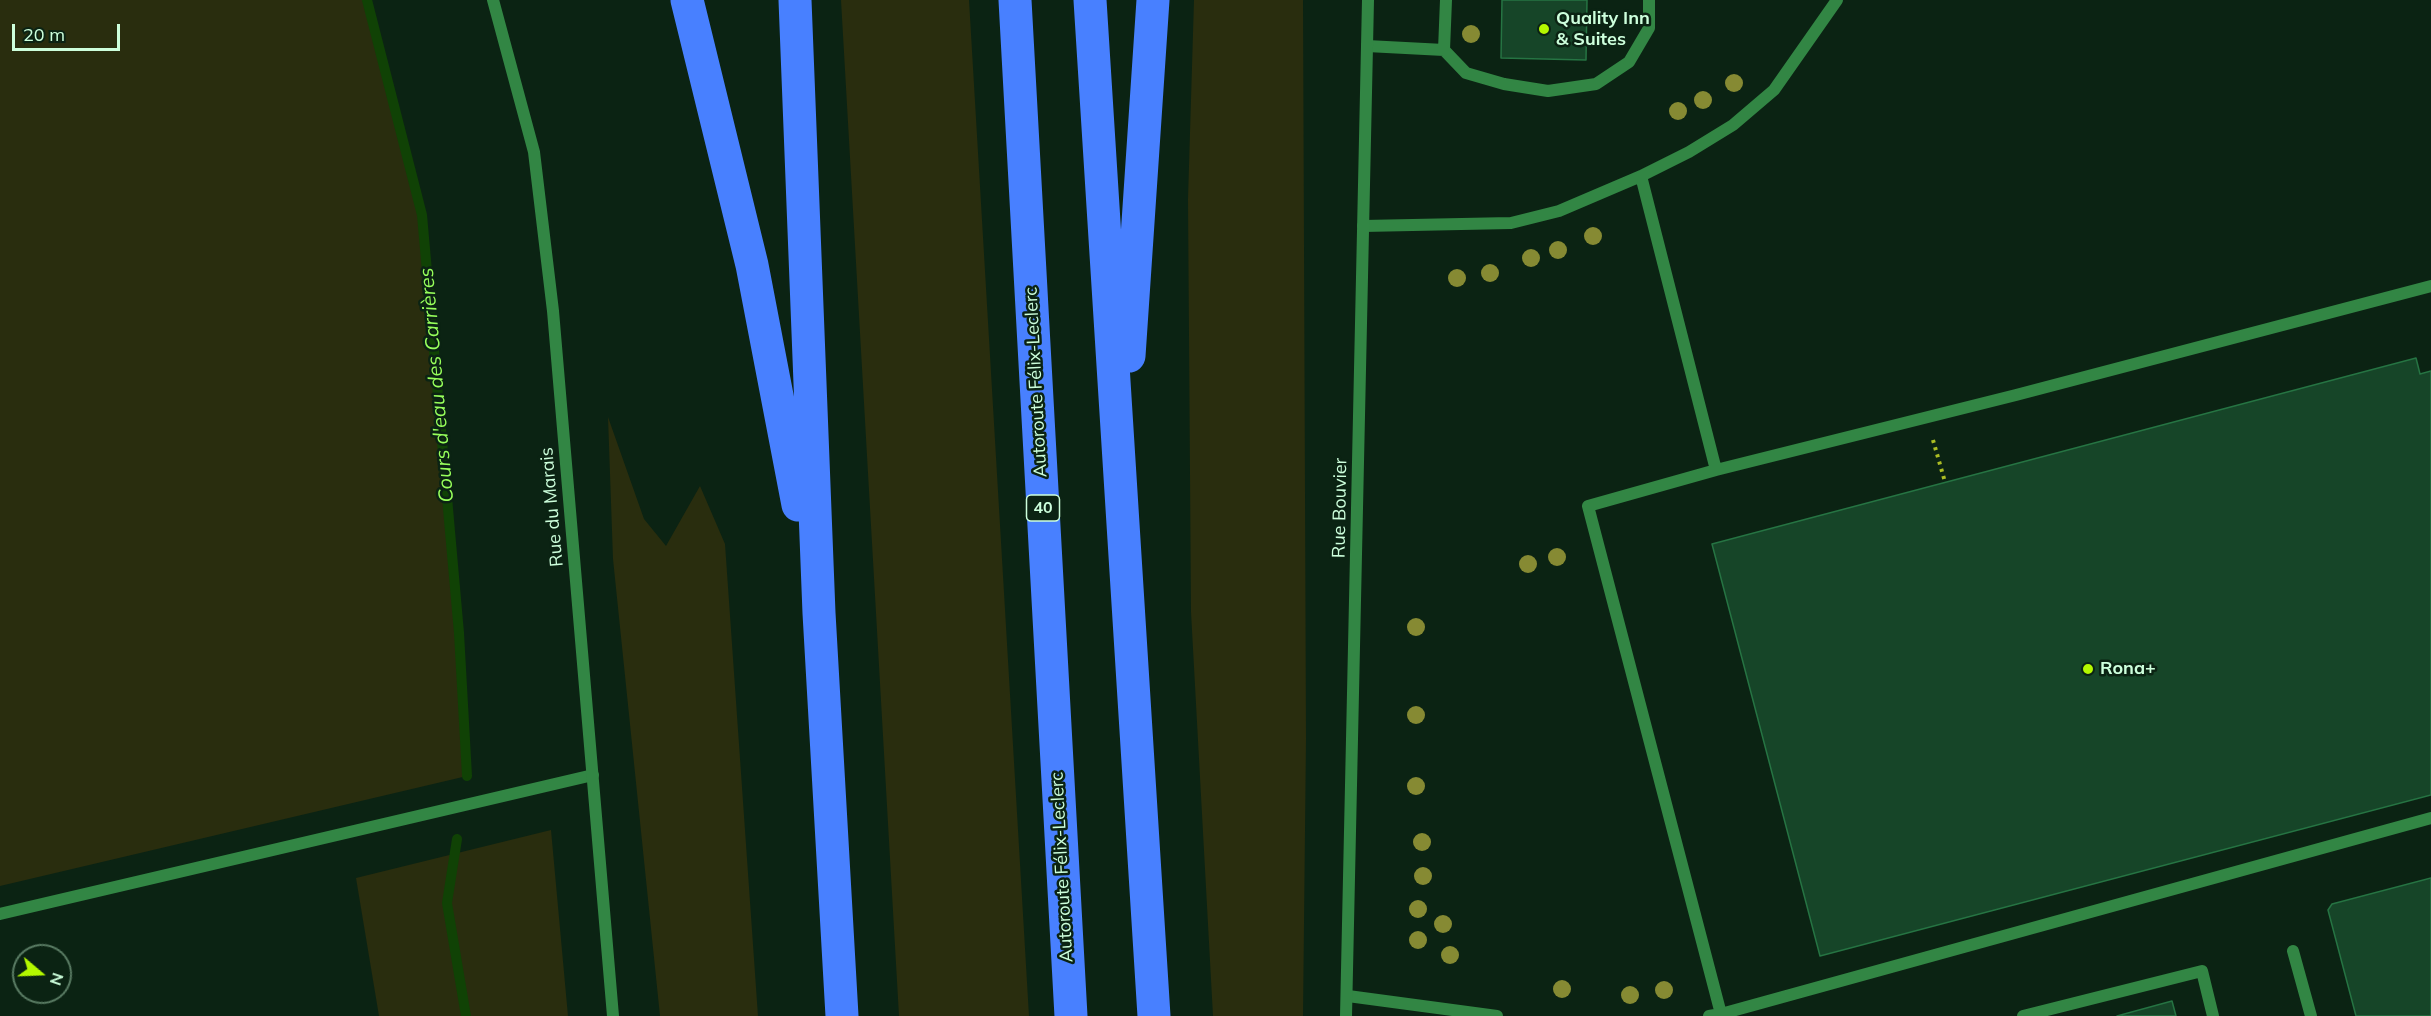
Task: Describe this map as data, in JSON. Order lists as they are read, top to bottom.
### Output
{
  "streets": {
    "highway": ["Autoroute Félix-Leclerc", "40"],
    "street": ["Rue du Marais", "Rue Bouvier"]
  },
  "water": ["Cours d'eau des Carrières"],
  "places": ["Quality Inn & Suites", "Rona+"],
  "scale_bar": "20 m",
  "north": "right"
}
